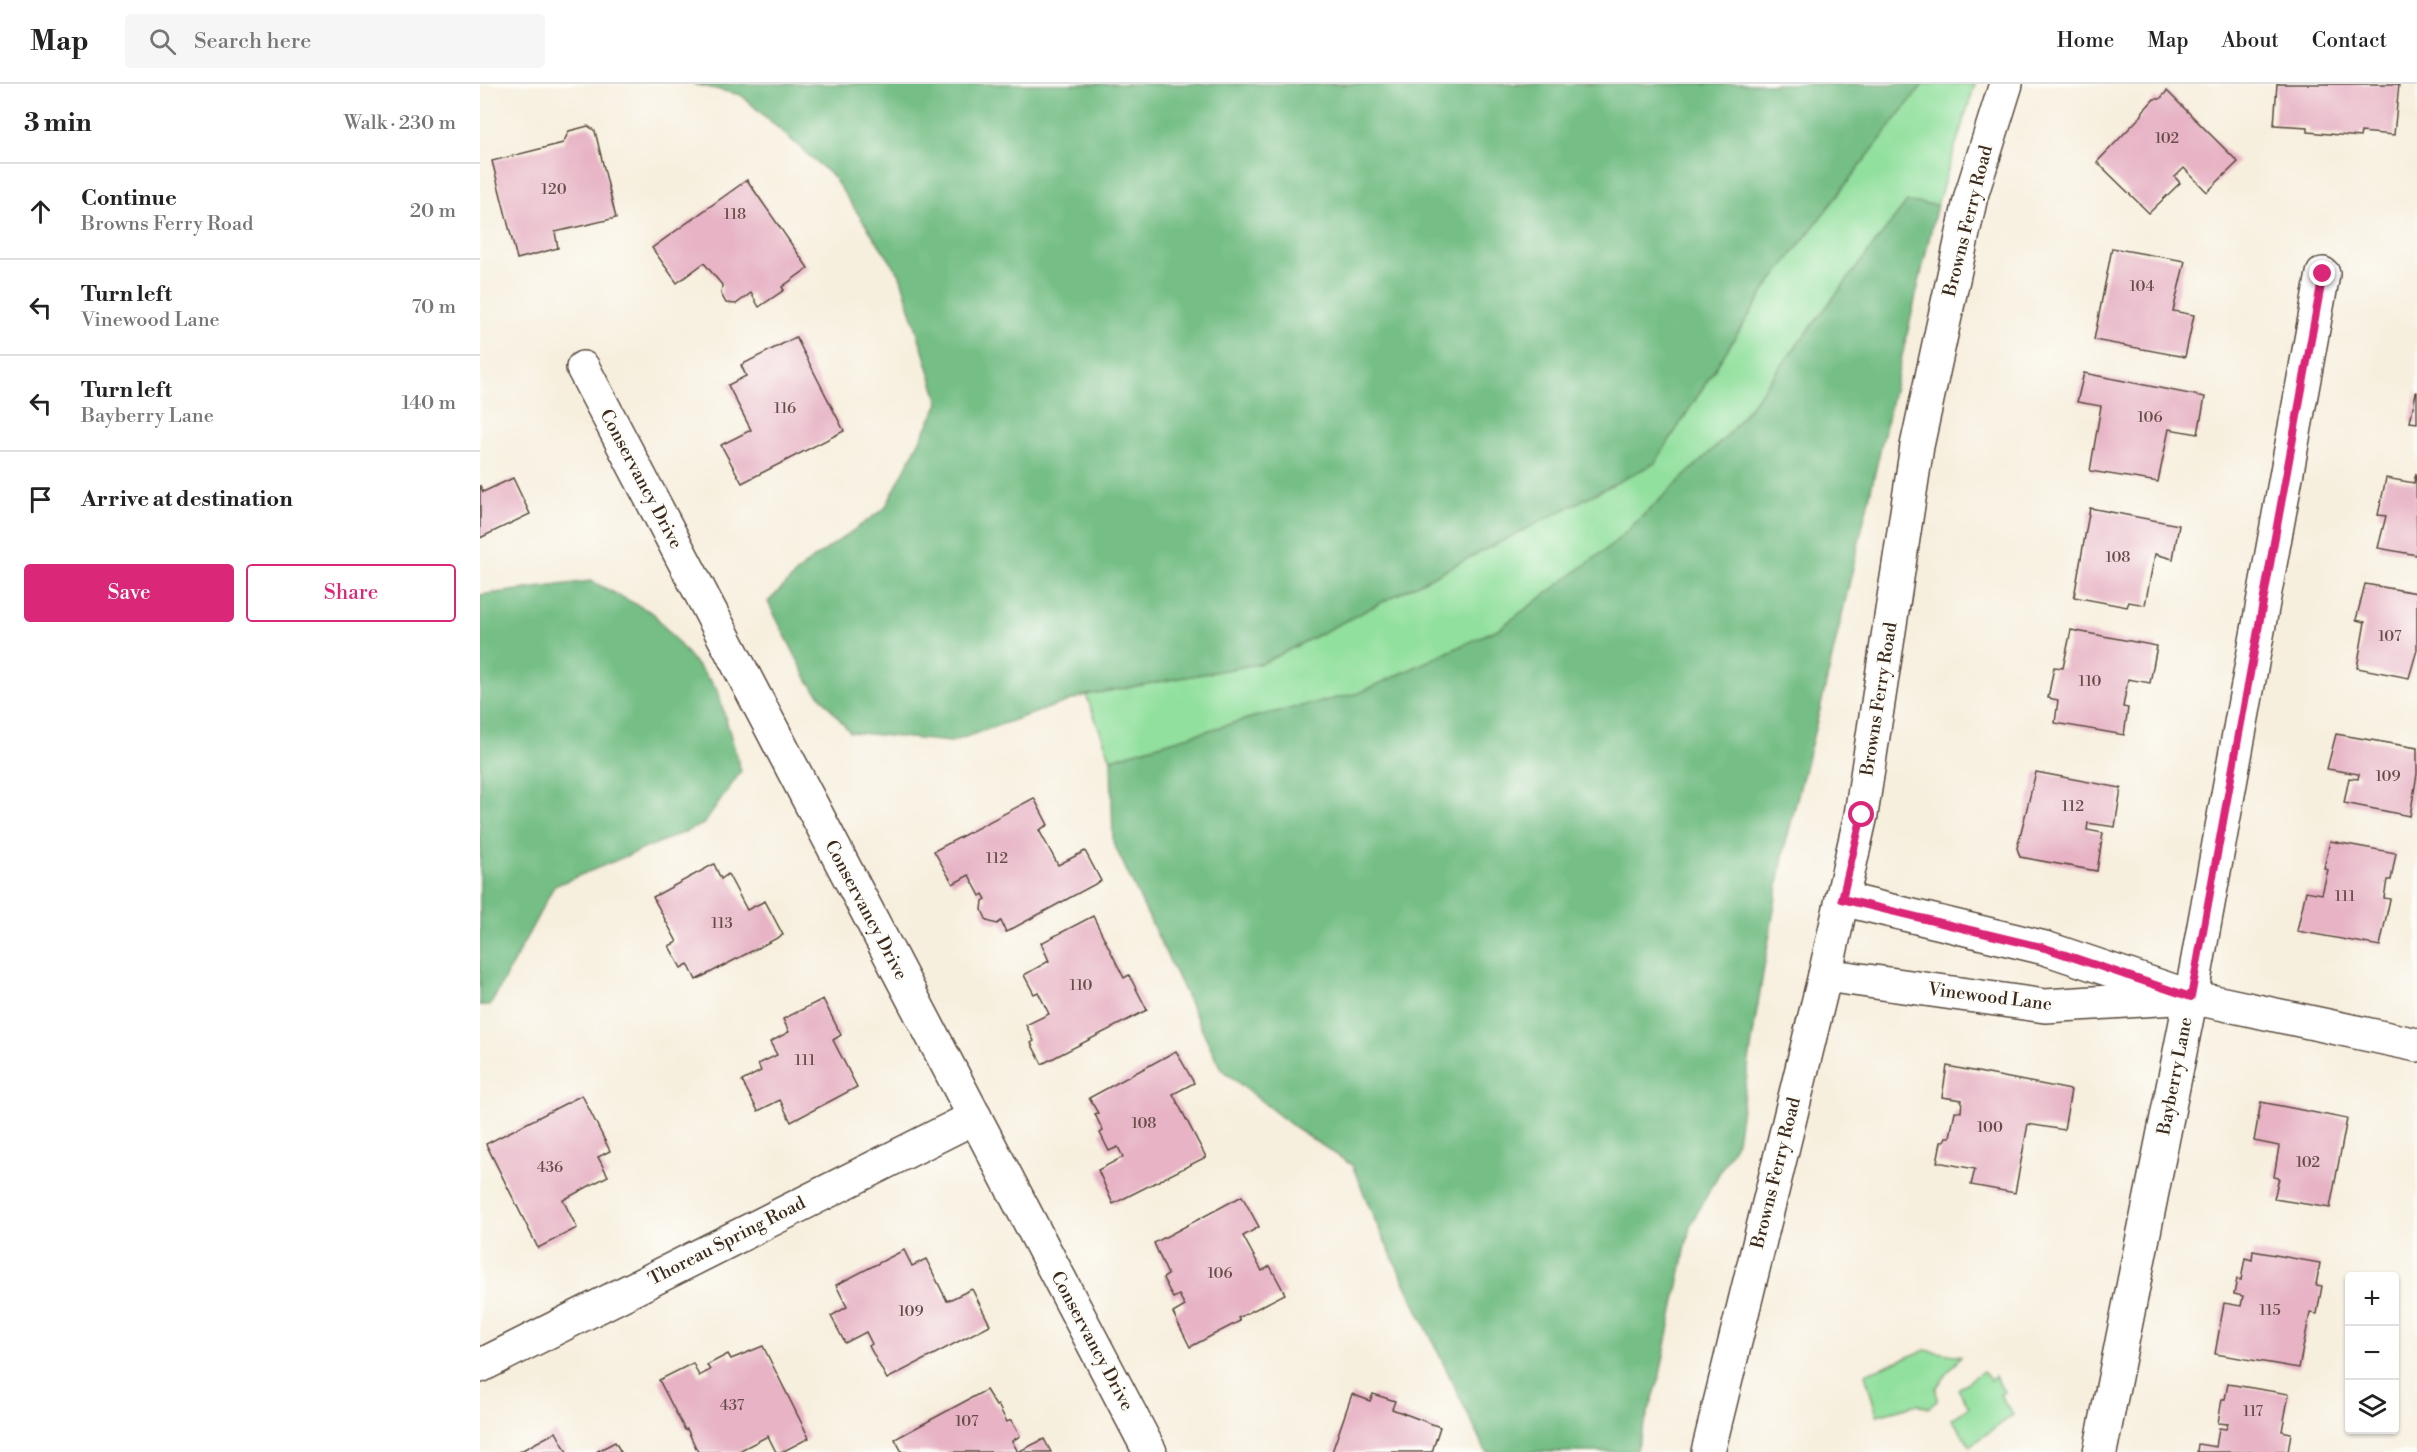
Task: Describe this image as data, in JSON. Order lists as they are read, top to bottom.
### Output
{
  "streets": {
    "street": [
      "Browns Ferry Road",
      "Conservancy Drive",
      "Vinewood Lane",
      "Bayberry Lane",
      "Thoreau Spring Road"
    ]
  },
  "crossings": [
    ["Browns Ferry Road", "Vinewood Lane"],
    ["Conservancy Drive", "Thoreau Spring Road"],
    ["Vinewood Lane", "Bayberry Lane"]
  ],
  "house_numbers": [
    "102",
    "120",
    "118",
    "104",
    "116",
    "106",
    "108",
    "107",
    "110",
    "109",
    "112",
    "112",
    "111",
    "113",
    "110",
    "111",
    "108",
    "100",
    "102",
    "436",
    "106",
    "115",
    "109",
    "437",
    "117",
    "107"
  ],
  "page": {
    "header": "Map",
    "search": "Search here",
    "nav": [
      "Home",
      "Map",
      "About",
      "Contact"
    ],
    "heading": ["3 min", "Walk · 230 m"],
    "list": [
      ["Continue", "Browns Ferry Road", "20 m"],
      ["Turn left", "Vinewood Lane", "70 m"],
      ["Turn left", "Bayberry Lane", "140 m"],
      "Arrive at destination"
    ],
    "buttons": ["Save", "Share"],
    "map_buttons": ["+", "−"]
  }
}
